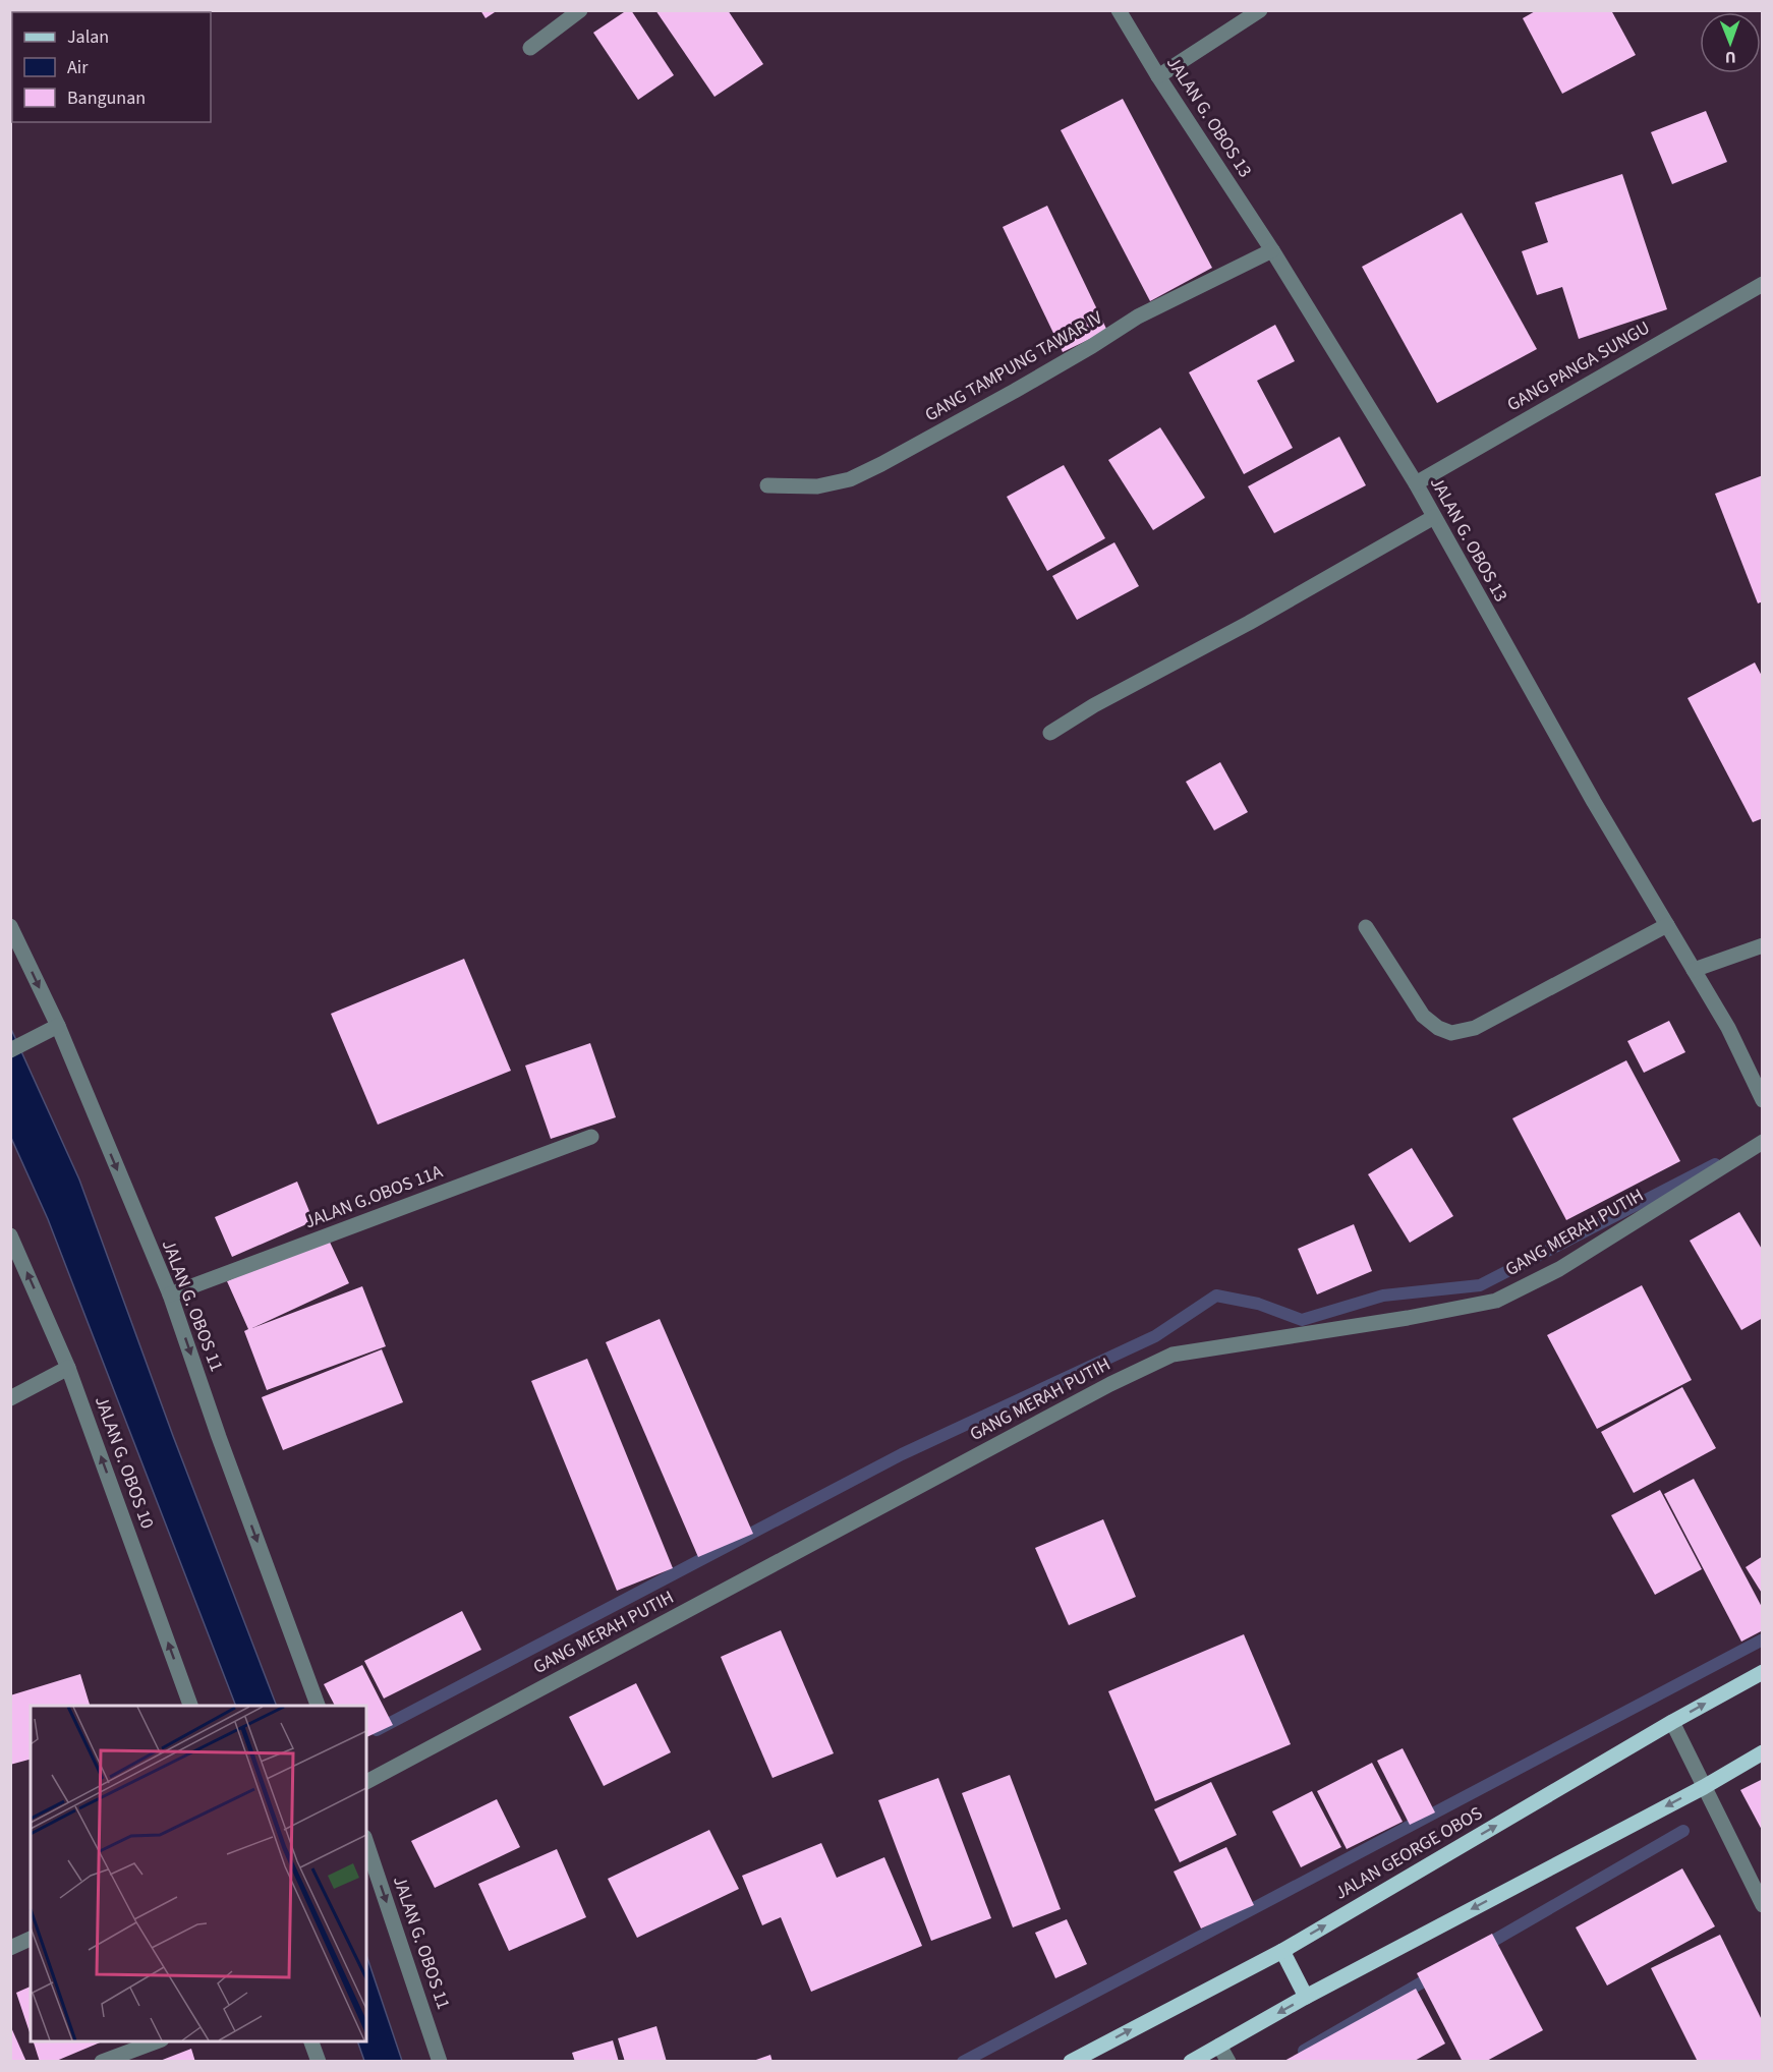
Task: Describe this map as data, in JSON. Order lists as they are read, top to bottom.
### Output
{
  "streets": {
    "main road": ["JALAN GEORGE OBOS"],
    "street": [
      "JALAN G. OBOS 13",
      "GANG TAMPUNG TAWAR IV",
      "GANG PANGA SUNGU",
      "JALAN G.OBOS 11A",
      "GANG MERAH PUTIH",
      "JALAN G. OBOS 11",
      "JALAN G. OBOS 10"
    ]
  },
  "crossings": [
    ["JALAN G. OBOS 13", "GANG TAMPUNG TAWAR IV"],
    ["JALAN G. OBOS 13", "GANG PANGA SUNGU"],
    ["JALAN G.OBOS 11A", "JALAN G. OBOS 11"]
  ],
  "one_way": ["JALAN G. OBOS 11", "JALAN G. OBOS 10"],
  "legend": ["Jalan", "Air", "Bangunan"],
  "north": "bottom"
}
